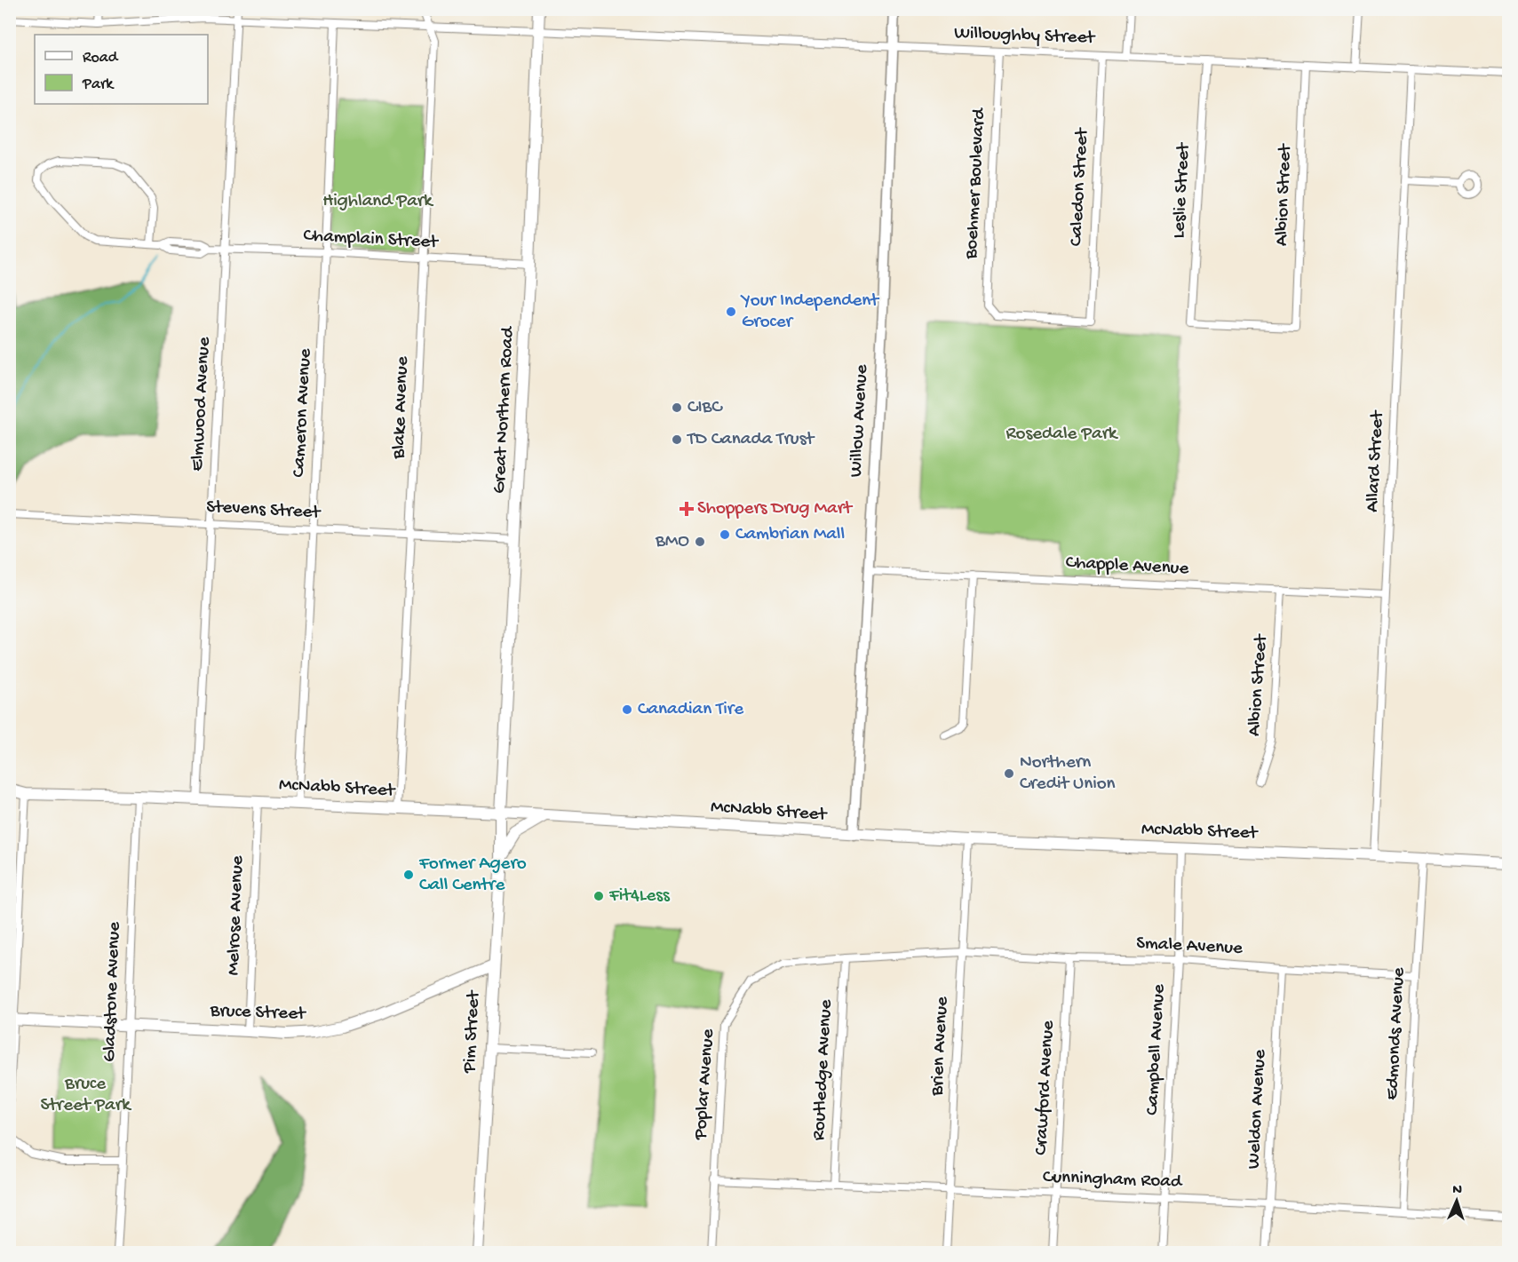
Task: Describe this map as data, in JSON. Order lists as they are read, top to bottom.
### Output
{
  "streets": {
    "main road": [
      "Great Northern Road",
      "McNabb Street",
      "Bruce Street",
      "Pim Street"
    ],
    "street": [
      "Willoughby Street",
      "Boehmer Boulevard",
      "Caledon Street",
      "Leslie Street",
      "Albion Street",
      "Champlain Street",
      "Elmwood Avenue",
      "Blake Avenue",
      "Cameron Avenue",
      "Willow Avenue",
      "Allard Street",
      "Stevens Street",
      "Chapple Avenue",
      "Melrose Avenue",
      "Smale Avenue",
      "Gladstone Avenue",
      "Edmonds Avenue",
      "Brien Avenue",
      "Campbell Avenue",
      "Routledge Avenue",
      "Poplar Avenue",
      "Crawford Avenue",
      "Weldon Avenue",
      "Cunningham Road"
    ]
  },
  "crossings": [
    ["Willoughby Street", "Boehmer Boulevard"],
    ["Willoughby Street", "Caledon Street"],
    ["Willoughby Street", "Leslie Street"],
    ["Willoughby Street", "Albion Street"],
    ["Willoughby Street", "Elmwood Avenue"],
    ["Willoughby Street", "Blake Avenue"],
    ["Willoughby Street", "Great Northern Road"],
    ["Willoughby Street", "Cameron Avenue"],
    ["Willoughby Street", "Willow Avenue"],
    ["Willoughby Street", "Allard Street"],
    ["Boehmer Boulevard", "Caledon Street"],
    ["Leslie Street", "Albion Street"],
    ["Albion Street", "Chapple Avenue"],
    ["Champlain Street", "Elmwood Avenue"],
    ["Champlain Street", "Blake Avenue"],
    ["Champlain Street", "Great Northern Road"],
    ["Champlain Street", "Cameron Avenue"],
    ["Elmwood Avenue", "Stevens Street"],
    ["Elmwood Avenue", "McNabb Street"],
    ["Blake Avenue", "Stevens Street"],
    ["Blake Avenue", "McNabb Street"],
    ["Great Northern Road", "Stevens Street"],
    ["Great Northern Road", "McNabb Street"],
    ["Great Northern Road", "Pim Street"],
    ["Cameron Avenue", "Stevens Street"],
    ["Cameron Avenue", "McNabb Street"],
    ["Willow Avenue", "Chapple Avenue"],
    ["Willow Avenue", "McNabb Street"],
    ["Allard Street", "Chapple Avenue"],
    ["Allard Street", "McNabb Street"],
    ["McNabb Street", "Melrose Avenue"],
    ["McNabb Street", "Gladstone Avenue"],
    ["McNabb Street", "Pim Street"],
    ["McNabb Street", "Edmonds Avenue"],
    ["McNabb Street", "Brien Avenue"],
    ["McNabb Street", "Campbell Avenue"],
    ["Melrose Avenue", "Bruce Street"],
    ["Smale Avenue", "Edmonds Avenue"],
    ["Smale Avenue", "Brien Avenue"],
    ["Smale Avenue", "Campbell Avenue"],
    ["Smale Avenue", "Poplar Avenue"],
    ["Smale Avenue", "Crawford Avenue"],
    ["Smale Avenue", "Weldon Avenue"],
    ["Gladstone Avenue", "Bruce Street"],
    ["Bruce Street", "Pim Street"],
    ["Edmonds Avenue", "Cunningham Road"],
    ["Brien Avenue", "Poplar Avenue"],
    ["Brien Avenue", "Cunningham Road"],
    ["Campbell Avenue", "Cunningham Road"],
    ["Routledge Avenue", "Poplar Avenue"],
    ["Routledge Avenue", "Cunningham Road"],
    ["Poplar Avenue", "Cunningham Road"],
    ["Crawford Avenue", "Cunningham Road"],
    ["Weldon Avenue", "Cunningham Road"]
  ],
  "parks": ["Highland Park", "Rosedale Park", "Bruce Street Park"],
  "places": {
    "other": [
      "Your Independent Grocer",
      "CIBC",
      "TD Canada Trust",
      "Cambrian Mall",
      "BMO",
      "Canadian Tire",
      "Northern Credit Union",
      "Former Agero Call Centre",
      "Fit4Less"
    ],
    "health": ["Shoppers Drug Mart"]
  },
  "legend": ["Road", "Park"],
  "north": "top"
}
